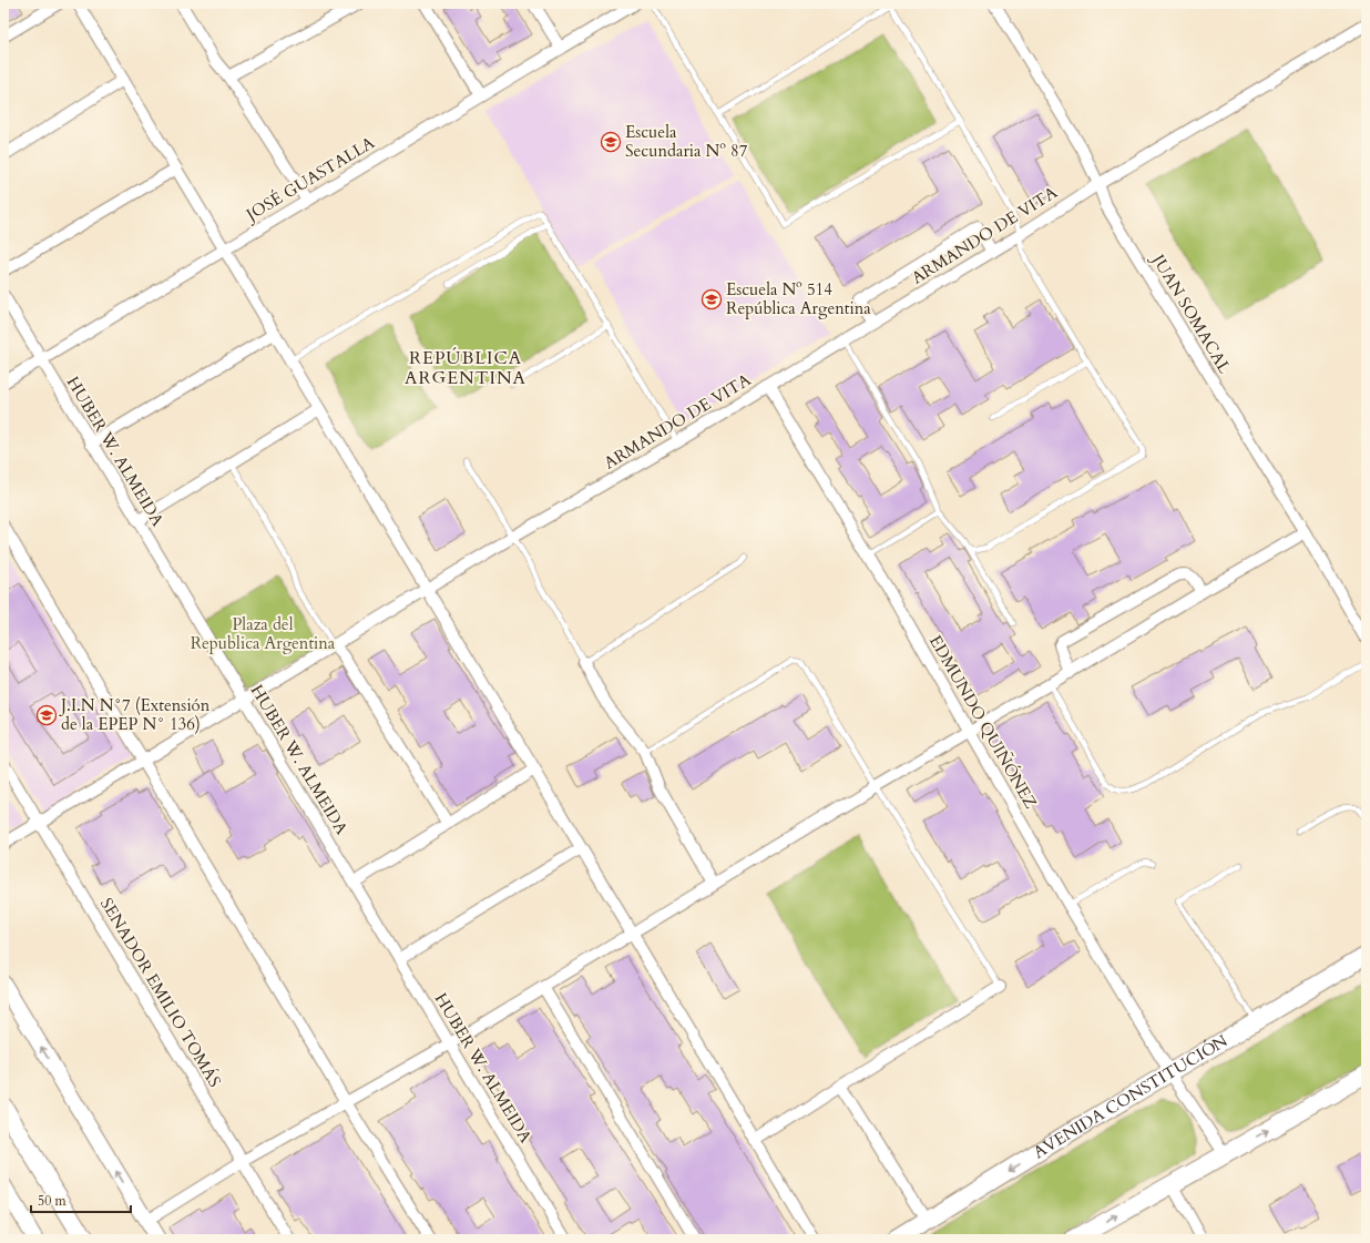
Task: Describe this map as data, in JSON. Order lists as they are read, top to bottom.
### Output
{
  "streets": {
    "main road": ["AVENIDA CONSTITUCIÓN"],
    "street": [
      "JOSÉ GUASTALLA",
      "ARMANDO DE VITA",
      "JUAN SOMACAL",
      "HUBER W. ALMEIDA",
      "EDMUNDO QUIÑÓNEZ",
      "SENADOR EMILIO TOMÁS"
    ]
  },
  "crossings": [
    ["JOSÉ GUASTALLA", "HUBER W. ALMEIDA"],
    ["ARMANDO DE VITA", "JUAN SOMACAL"],
    ["ARMANDO DE VITA", "HUBER W. ALMEIDA"],
    ["ARMANDO DE VITA", "EDMUNDO QUIÑÓNEZ"],
    ["ARMANDO DE VITA", "SENADOR EMILIO TOMÁS"],
    ["EDMUNDO QUIÑÓNEZ", "AVENIDA CONSTITUCIÓN"]
  ],
  "districts": ["REPÚBLICA ARGENTINA"],
  "parks": ["Plaza del Republica Argentina"],
  "places": {
    "school or university": ["Escuela Secundaria Nº 87", "Escuela Nº 514 República Argentina", "J.I.N N°7 (Extensión de la EPEP N° 136)"]
  },
  "scale_bar": "50 m"
}
